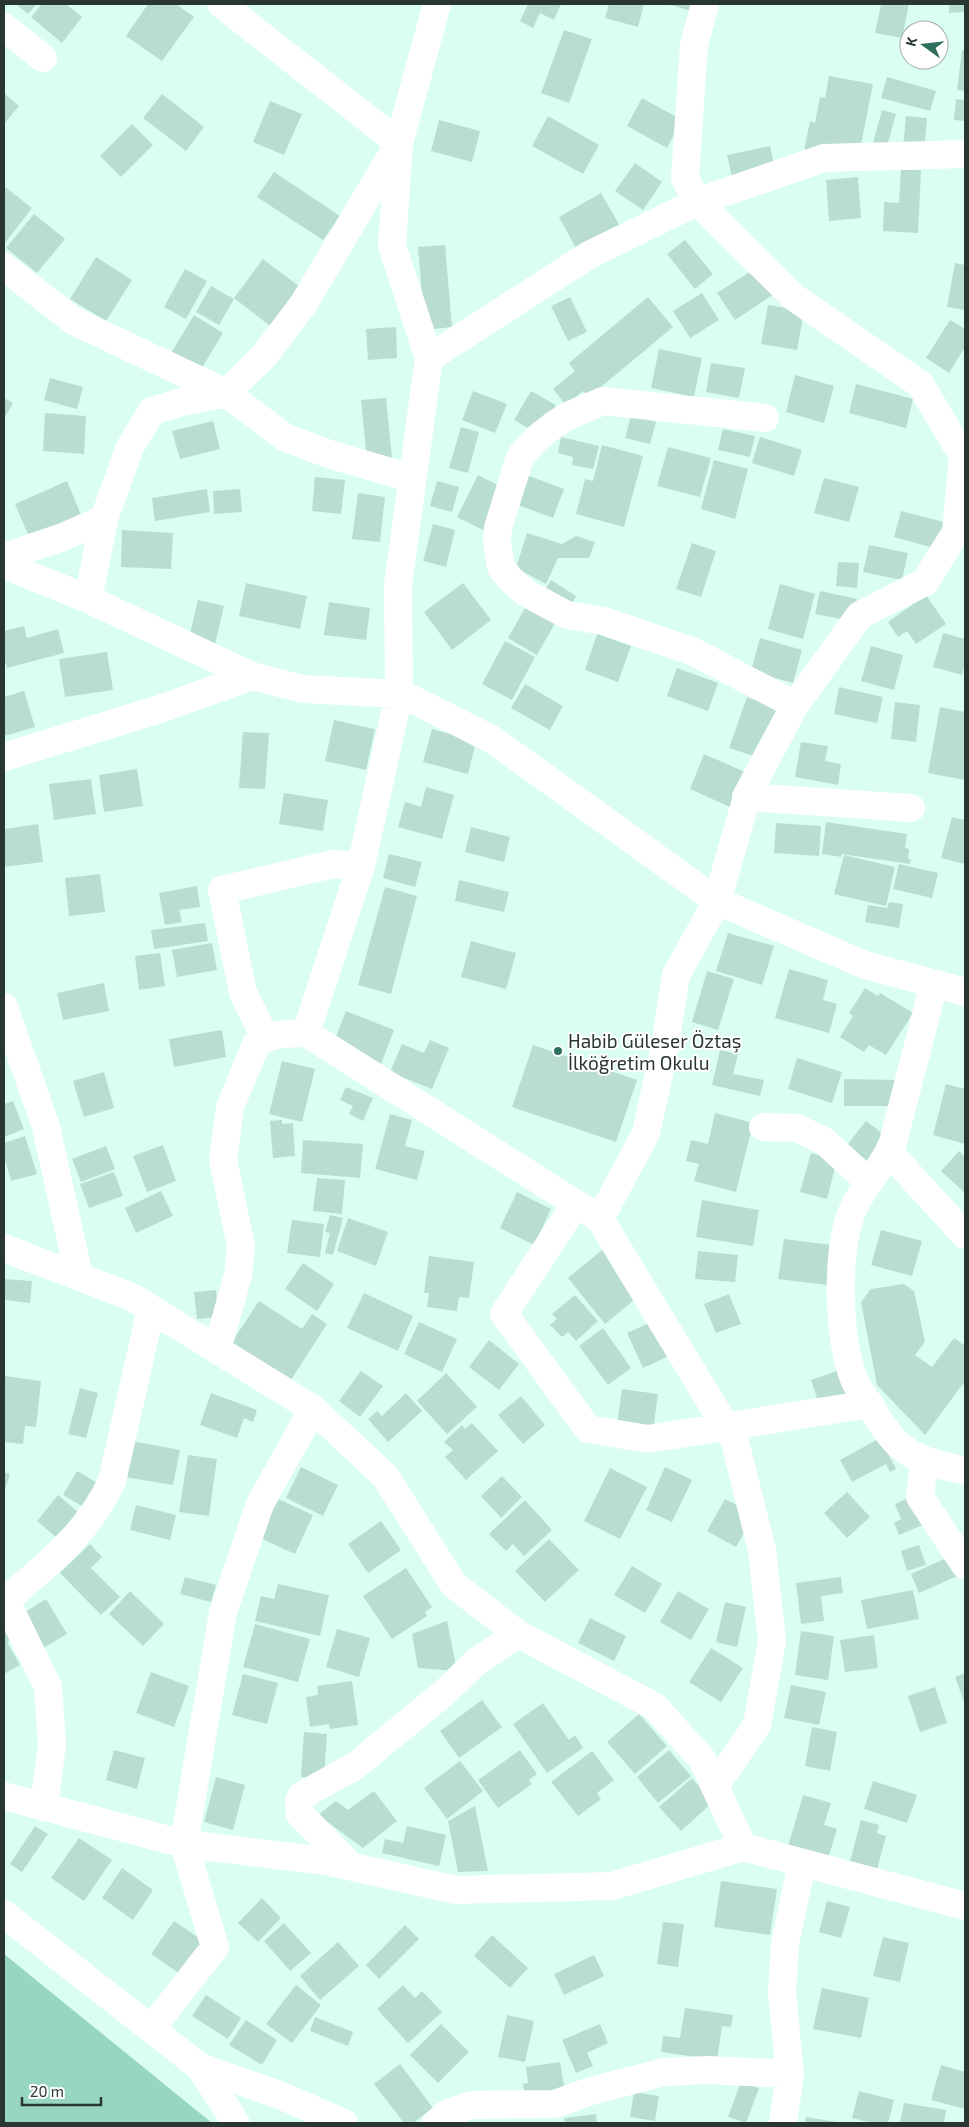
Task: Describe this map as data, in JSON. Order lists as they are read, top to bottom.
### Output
{
  "places": ["Habib Güleser Öztaş İlköğretim Okulu"],
  "scale_bar": "20 m",
  "north": "left"
}
